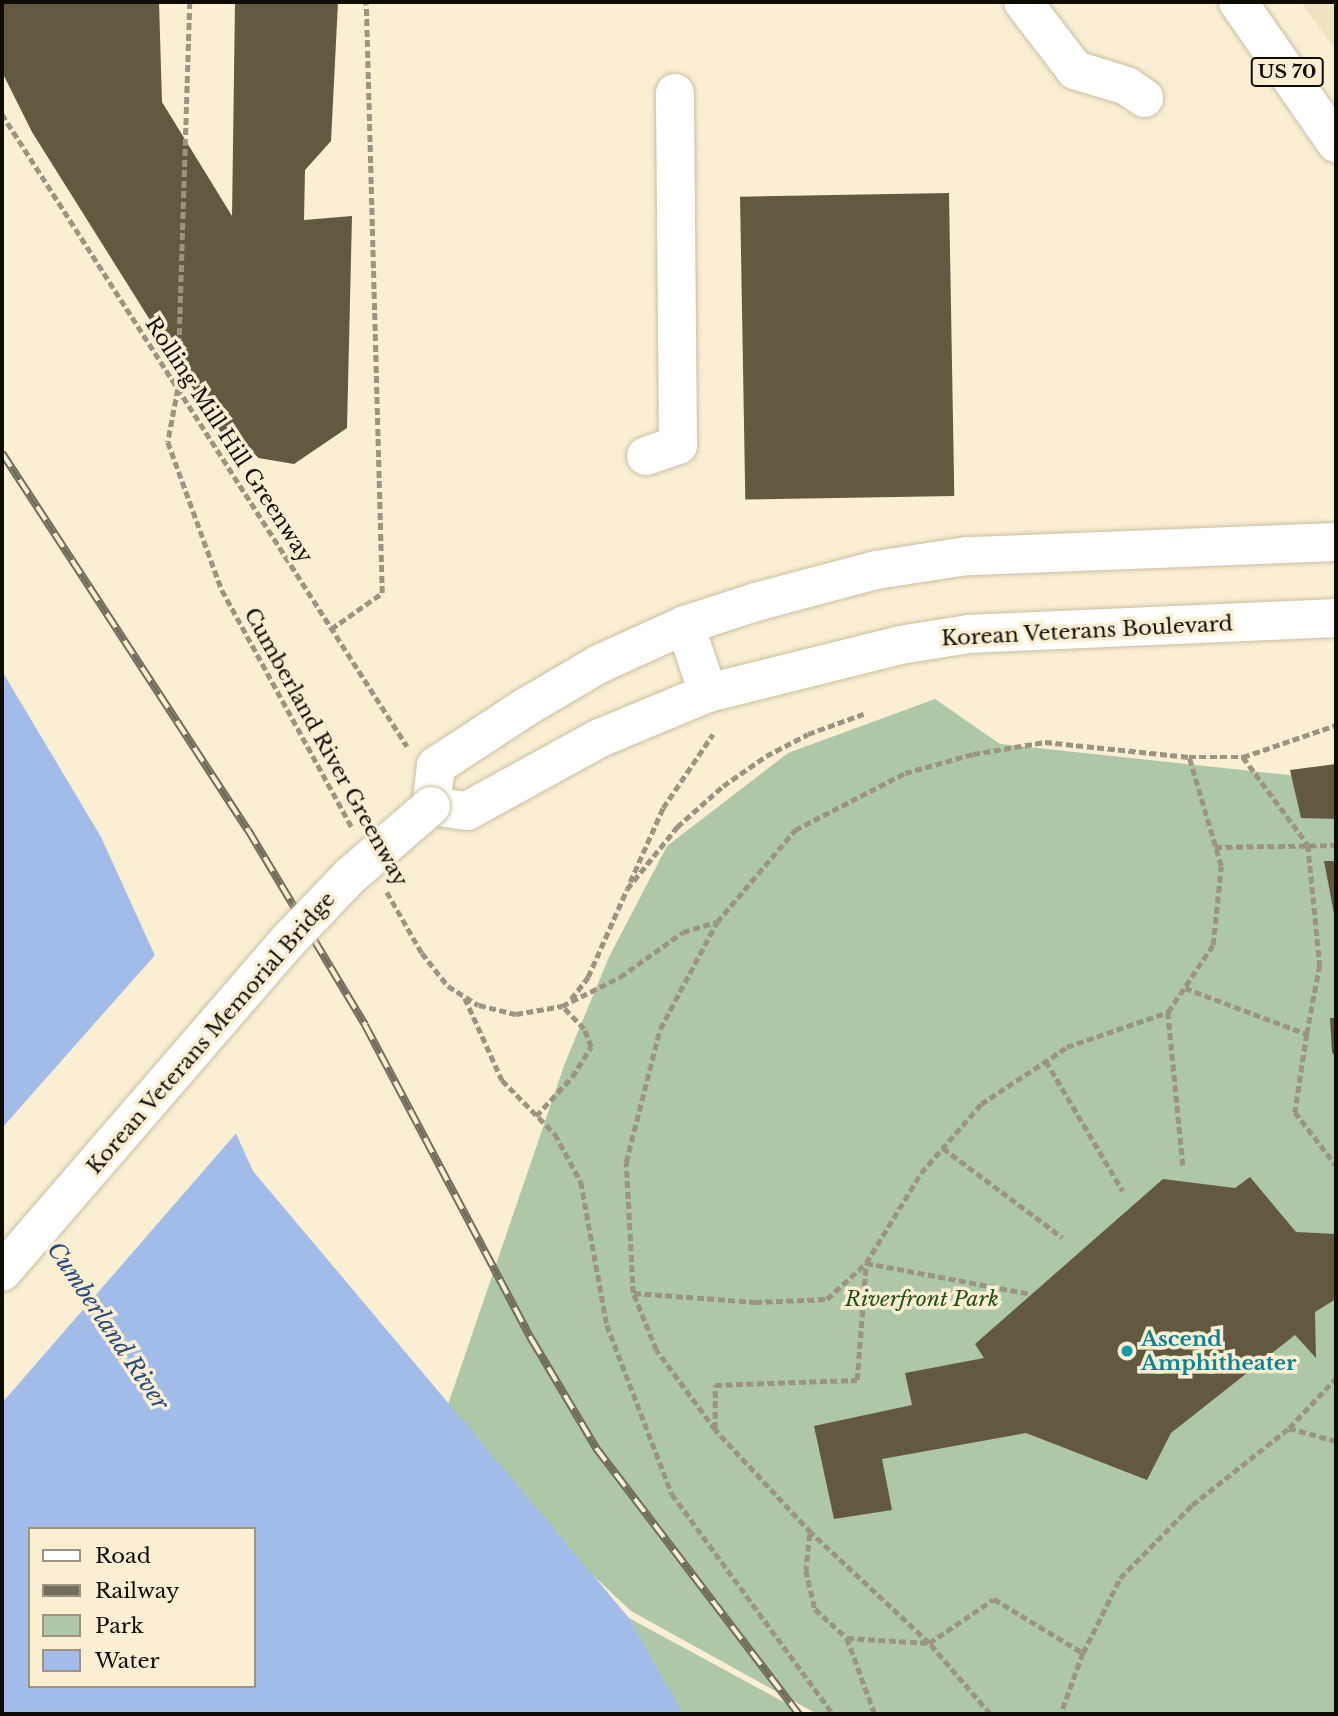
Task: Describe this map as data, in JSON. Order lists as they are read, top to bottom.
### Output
{
  "streets": {
    "main road": ["US 70", "Korean Veterans Boulevard", "Korean Veterans Memorial Bridge"],
    "path": ["Rolling Mill Hill Greenway", "Cumberland River Greenway"]
  },
  "crossings": [
    ["Rolling Mill Hill Greenway", "Korean Veterans Boulevard"],
    ["Rolling Mill Hill Greenway", "Cumberland River Greenway"],
    ["Rolling Mill Hill Greenway", "Korean Veterans Memorial Bridge"],
    ["Korean Veterans Boulevard", "Korean Veterans Memorial Bridge"]
  ],
  "water": ["Cumberland River"],
  "parks": ["Riverfront Park"],
  "places": ["Ascend Amphitheater"],
  "legend": [
    "Road",
    "Railway",
    "Park",
    "Water"
  ]
}
